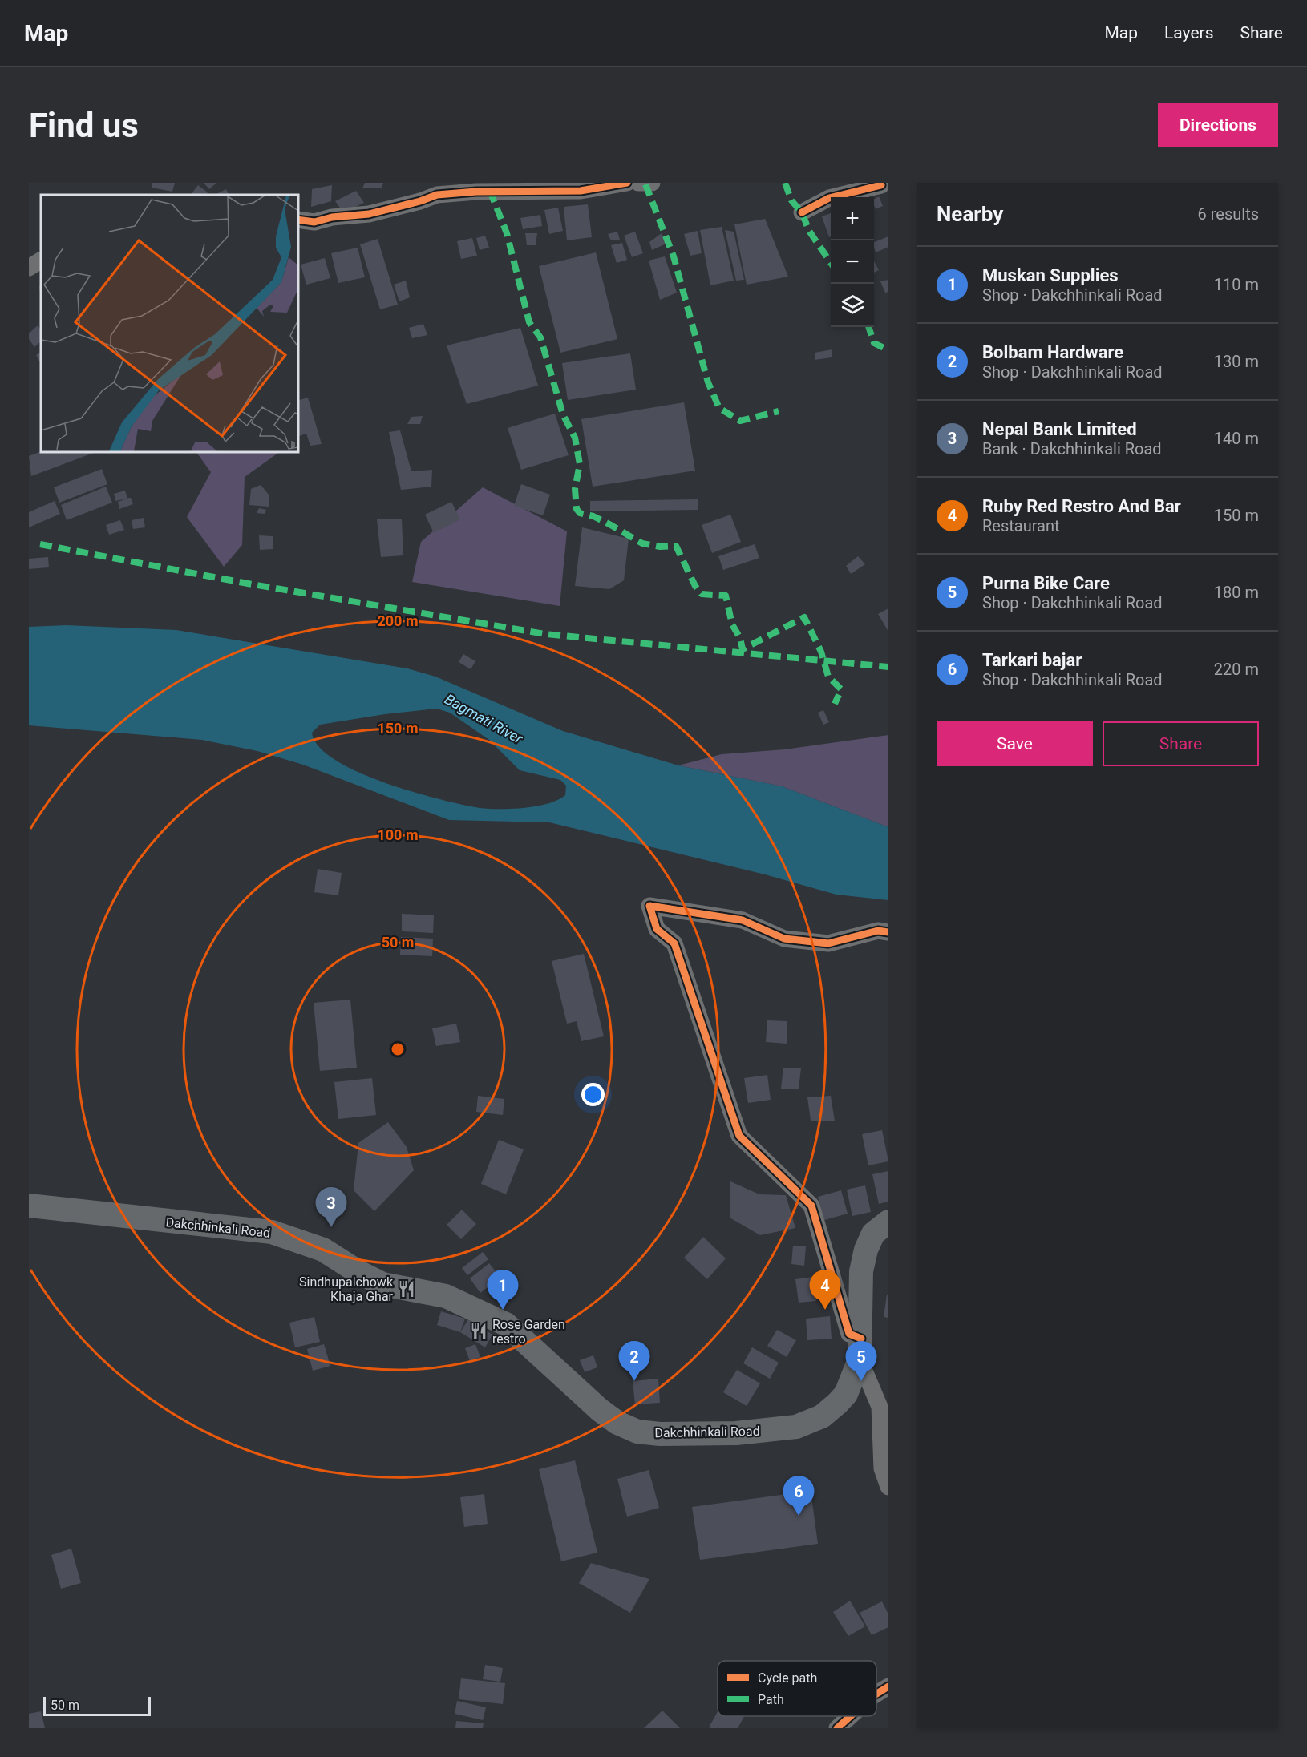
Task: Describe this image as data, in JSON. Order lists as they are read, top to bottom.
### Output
{
  "streets": {
    "main road": ["Dakchhinkali Road"]
  },
  "water": ["Bagmati River"],
  "places": {
    "restaurant": ["Sindhupalchowk Khaja Ghar", "Rose Garden restro"]
  },
  "legend": ["Cycle path", "Path"],
  "scale_bar": "50 m",
  "page": {
    "header": "Map",
    "nav": ["Map", "Layers", "Share"],
    "buttons": [
      "Directions",
      ["Save", "Share"]
    ],
    "title": "Find us",
    "heading": ["Nearby", "6 results"],
    "map_buttons": ["+", "−"],
    "list": [
      {
        "mark": "1",
        "name": "Muskan Supplies",
        "note": "Shop · Dakchhinkali Road",
        "value": "110 m"
      },
      {
        "mark": "2",
        "name": "Bolbam Hardware",
        "note": "Shop · Dakchhinkali Road",
        "value": "130 m"
      },
      {
        "mark": "3",
        "name": "Nepal Bank Limited",
        "note": "Bank · Dakchhinkali Road",
        "value": "140 m"
      },
      {
        "mark": "4",
        "name": "Ruby Red Restro And Bar",
        "note": "Restaurant",
        "value": "150 m"
      },
      {
        "mark": "5",
        "name": "Purna Bike Care",
        "note": "Shop · Dakchhinkali Road",
        "value": "180 m"
      },
      {
        "mark": "6",
        "name": "Tarkari bajar",
        "note": "Shop · Dakchhinkali Road",
        "value": "220 m"
      }
    ],
    "pins": [
      "3",
      "1",
      "4",
      "2",
      "5",
      "6"
    ],
    "scale": "50 m"
  },
  "rings": [
    "200 m",
    "150 m",
    "100 m",
    "50 m"
  ]
}
